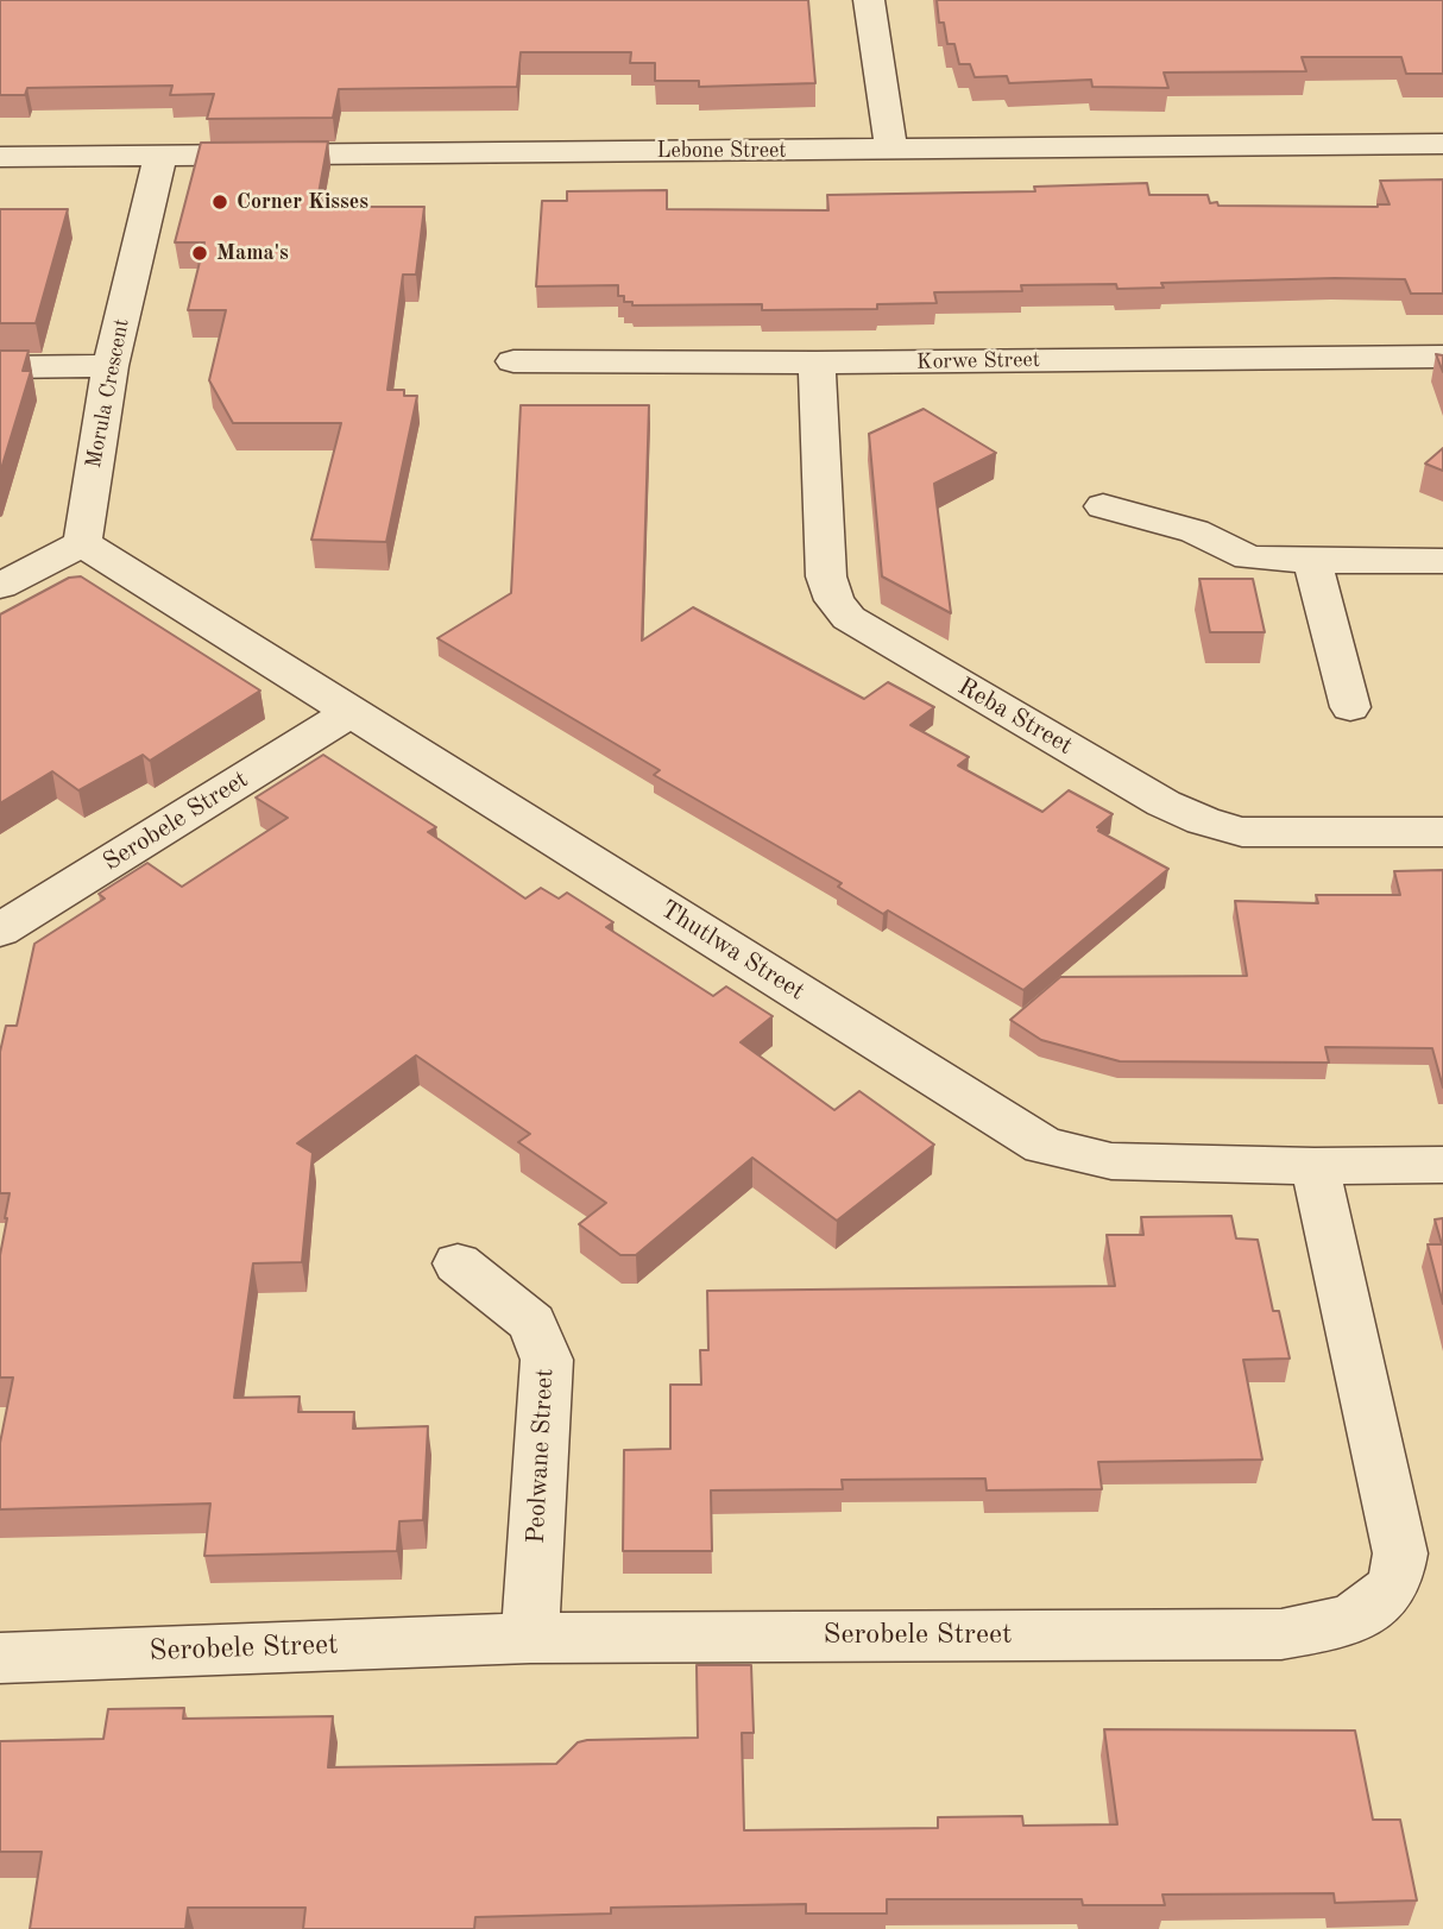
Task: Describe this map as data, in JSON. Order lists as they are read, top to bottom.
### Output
{
  "streets": {
    "street": [
      "Lebone Street",
      "Korwe Street",
      "Morula Crescent",
      "Reba Street",
      "Serobele Street",
      "Thutlwa Street",
      "Peolwane Street"
    ]
  },
  "crossings": [
    ["Lebone Street", "Morula Crescent"],
    ["Korwe Street", "Reba Street"],
    ["Morula Crescent", "Thutlwa Street"],
    ["Serobele Street", "Thutlwa Street"],
    ["Serobele Street", "Peolwane Street"]
  ],
  "places": ["Corner Kisses", "Mama's"]
}
